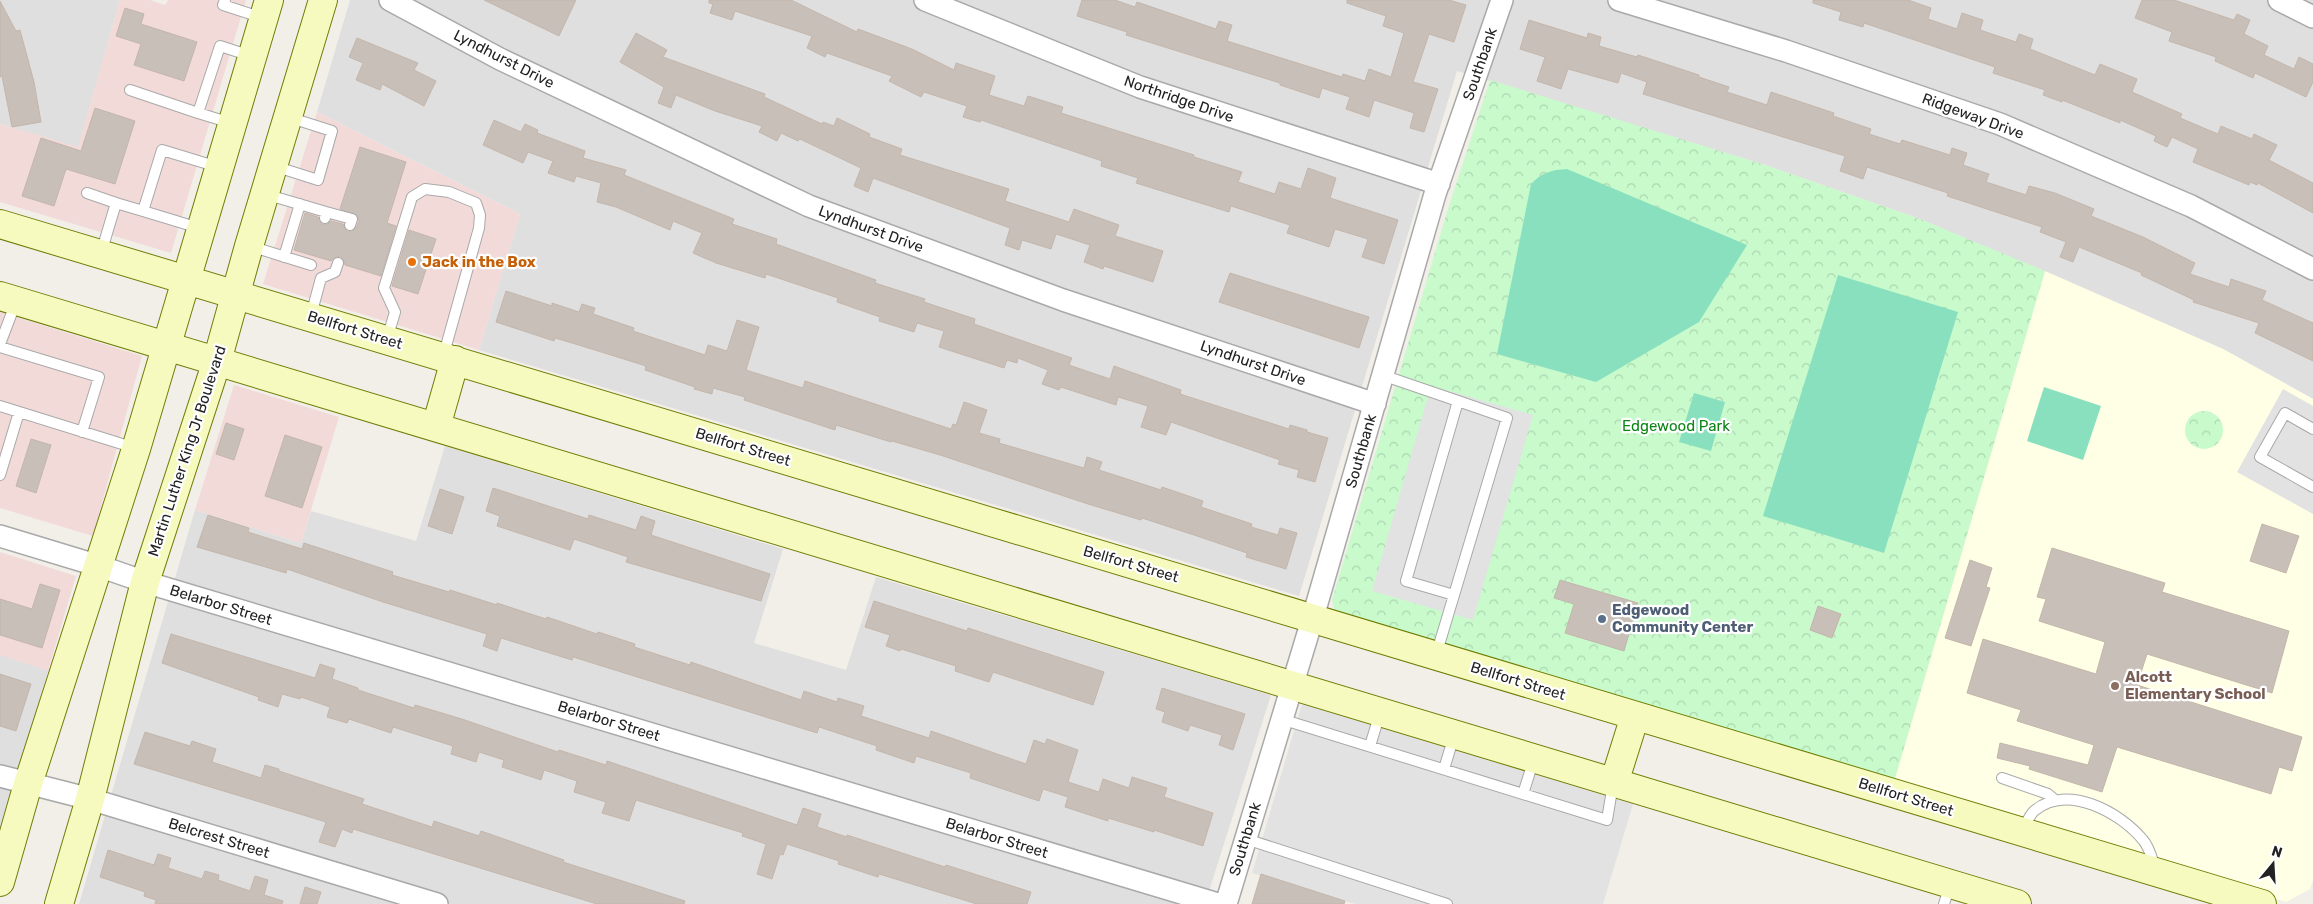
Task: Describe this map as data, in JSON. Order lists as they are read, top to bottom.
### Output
{
  "streets": {
    "main road": ["Bellfort Street", "Martin Luther King Jr Boulevard"],
    "street": [
      "Lyndhurst Drive",
      "Southbank",
      "Northridge Drive",
      "Ridgeway Drive",
      "Belarbor Street",
      "Belcrest Street"
    ]
  },
  "crossings": [
    ["Lyndhurst Drive", "Southbank"],
    ["Southbank", "Northridge Drive"],
    ["Southbank", "Bellfort Street"],
    ["Bellfort Street", "Martin Luther King Jr Boulevard"],
    ["Martin Luther King Jr Boulevard", "Belarbor Street"],
    ["Martin Luther King Jr Boulevard", "Belcrest Street"]
  ],
  "parks": ["Edgewood Park"],
  "places": ["Jack in the Box", "Edgewood Community Center", "Alcott Elementary School"],
  "north": "top"
}
